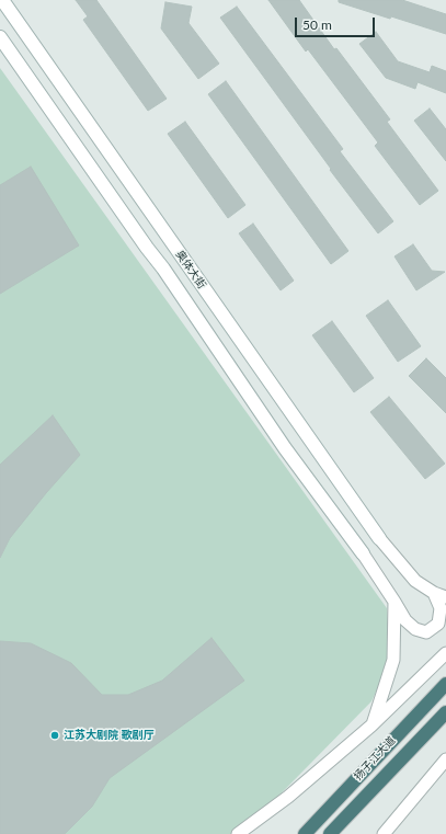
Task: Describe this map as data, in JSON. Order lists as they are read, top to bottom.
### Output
{
  "streets": {
    "highway": ["扬子江大道"],
    "main road": ["奥体大街"]
  },
  "places": ["江苏大剧院 歌剧厅"],
  "scale_bar": "50 m"
}
